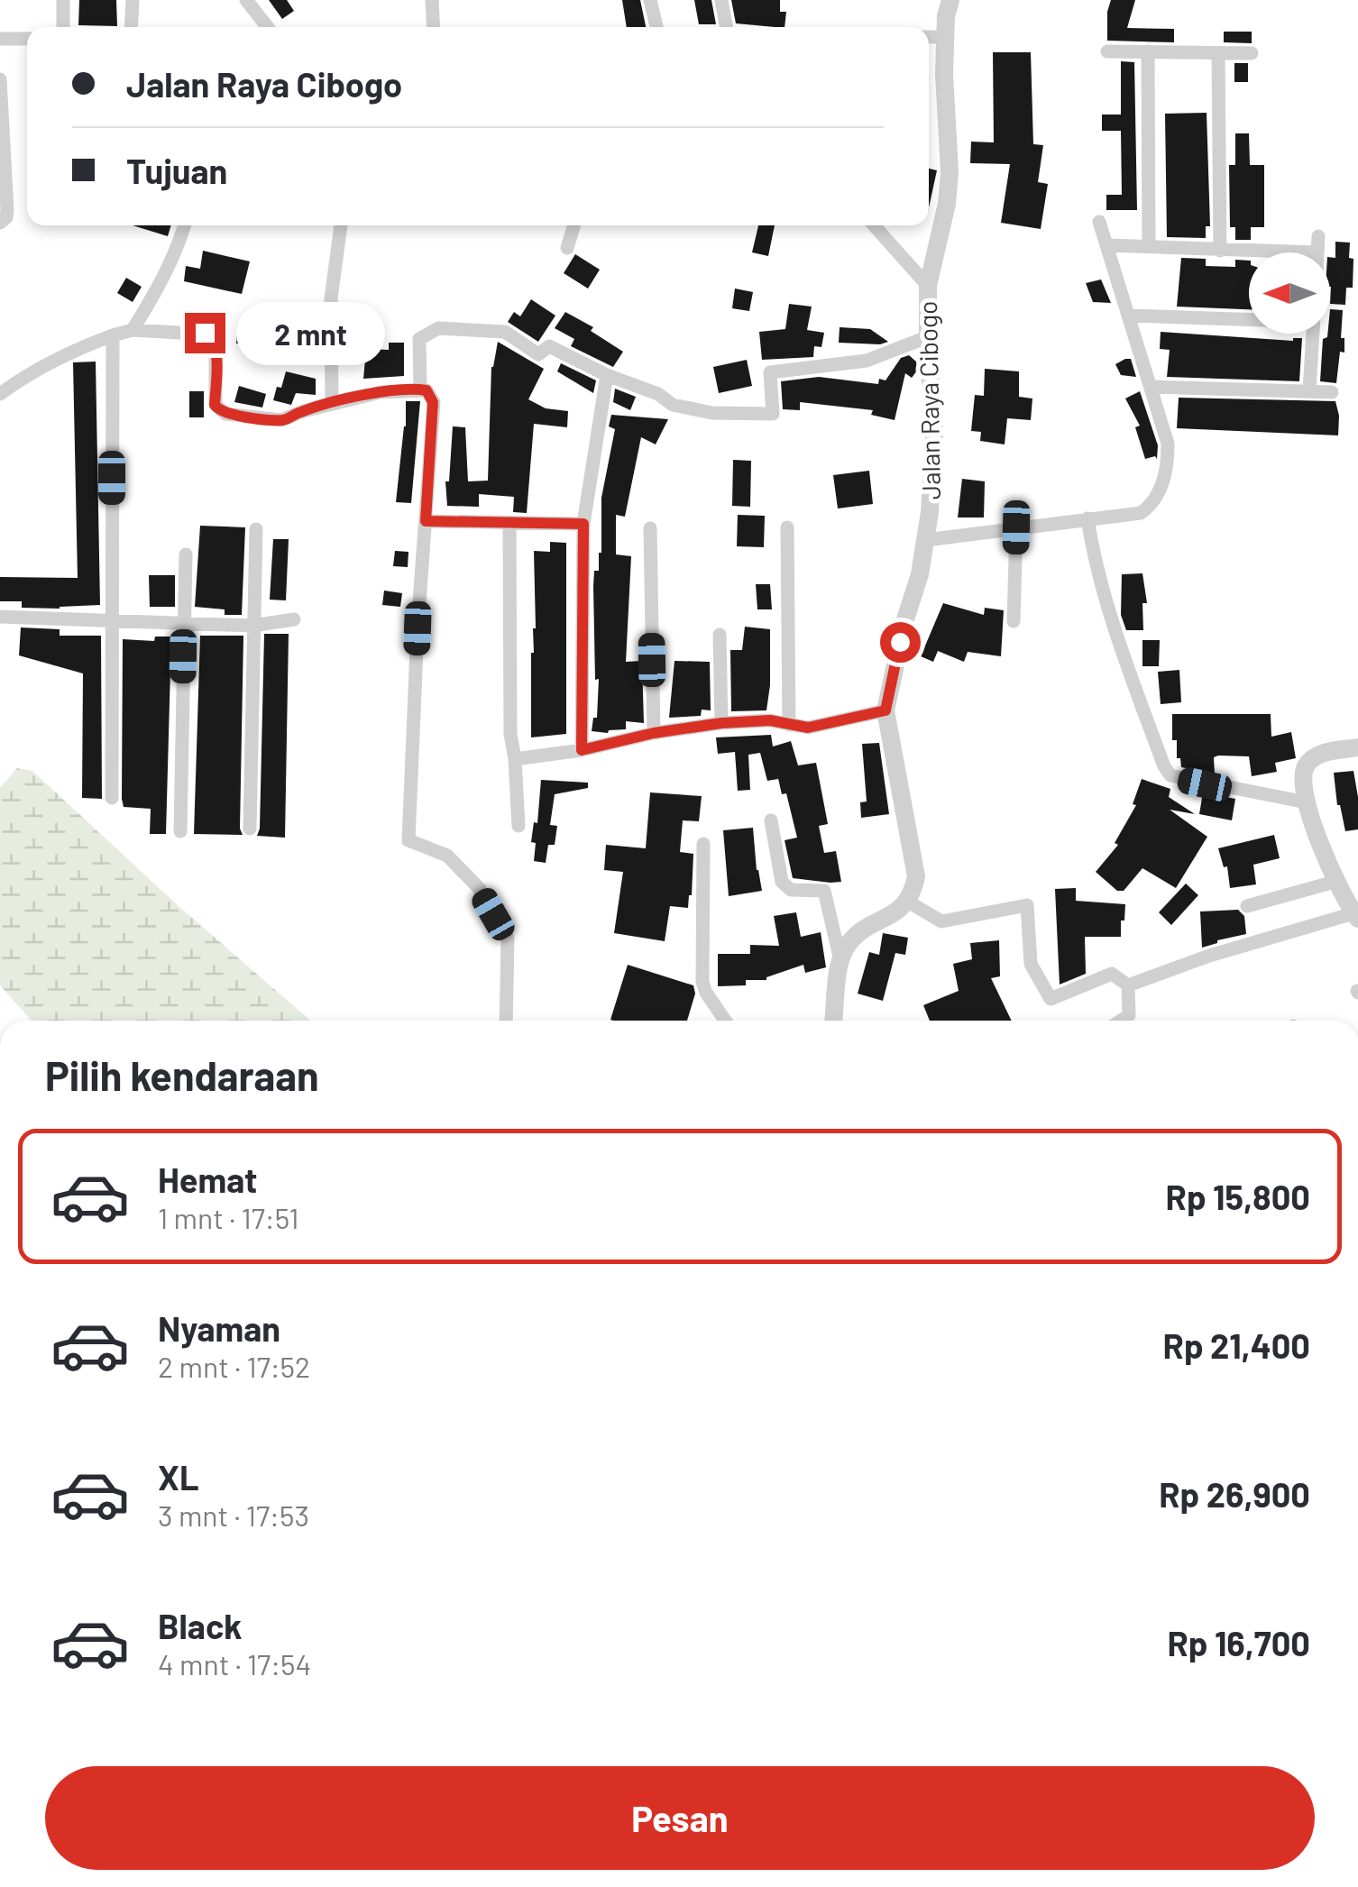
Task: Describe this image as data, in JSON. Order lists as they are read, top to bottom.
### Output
{
  "streets": {
    "street": ["Jalan Raya Cibogo"]
  },
  "north": "left",
  "page": {
    "banner": ["Jalan Raya Cibogo", "Tujuan"],
    "bubble": "2 mnt",
    "heading": "Pilih kendaraan",
    "list": [
      {
        "name": "Hemat",
        "note": "1 mnt · 17:51",
        "value": "Rp 15,800"
      },
      {
        "name": "Nyaman",
        "note": "2 mnt · 17:52",
        "value": "Rp 21,400"
      },
      {
        "name": "XL",
        "note": "3 mnt · 17:53",
        "value": "Rp 26,900"
      },
      {
        "name": "Black",
        "note": "4 mnt · 17:54",
        "value": "Rp 16,700"
      }
    ],
    "buttons": "Pesan"
  }
}
